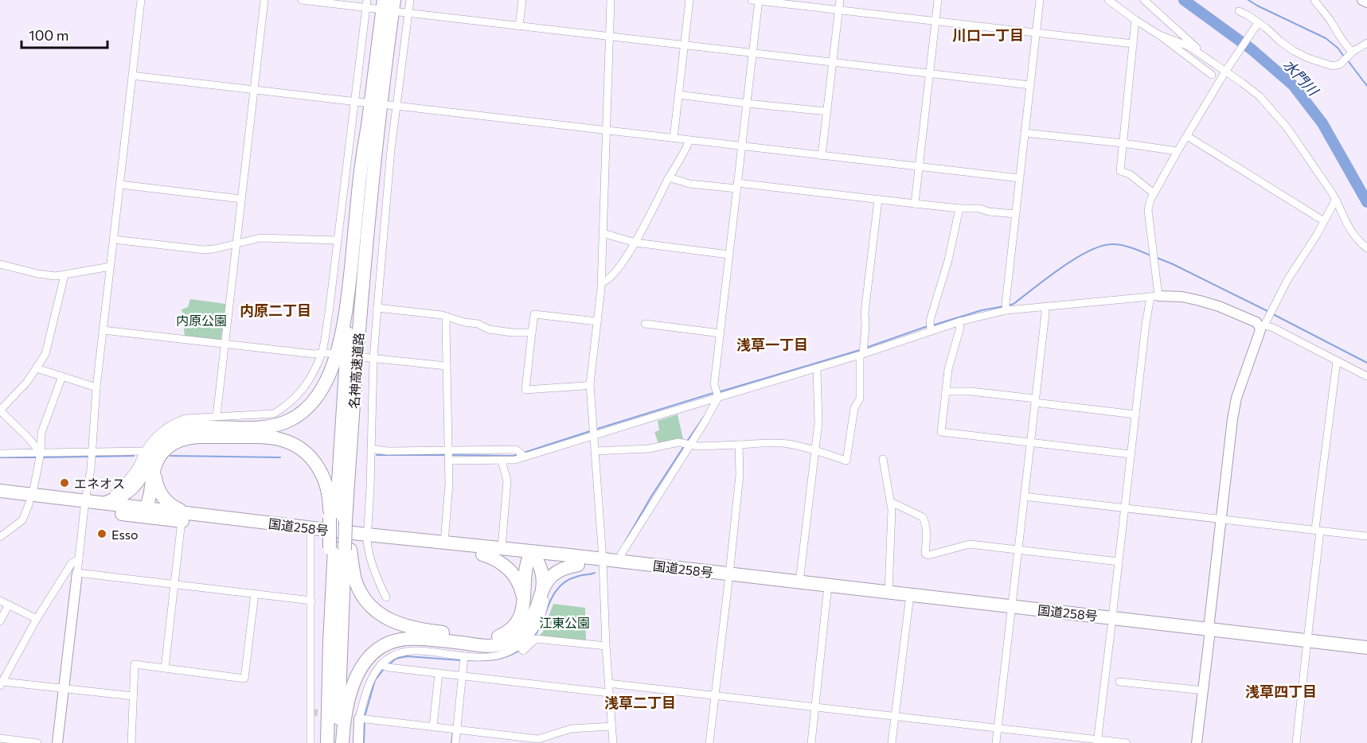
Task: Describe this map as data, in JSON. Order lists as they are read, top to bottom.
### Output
{
  "streets": {
    "highway": ["名神高速道路", "国道258号"]
  },
  "districts": [
    "川口一丁目",
    "内原二丁目",
    "浅草一丁目",
    "浅草四丁目",
    "浅草二丁目"
  ],
  "water": ["水門川"],
  "parks": ["内原公園", "江東公園"],
  "places": ["エネオス", "Esso"],
  "scale_bar": "100 m"
}
